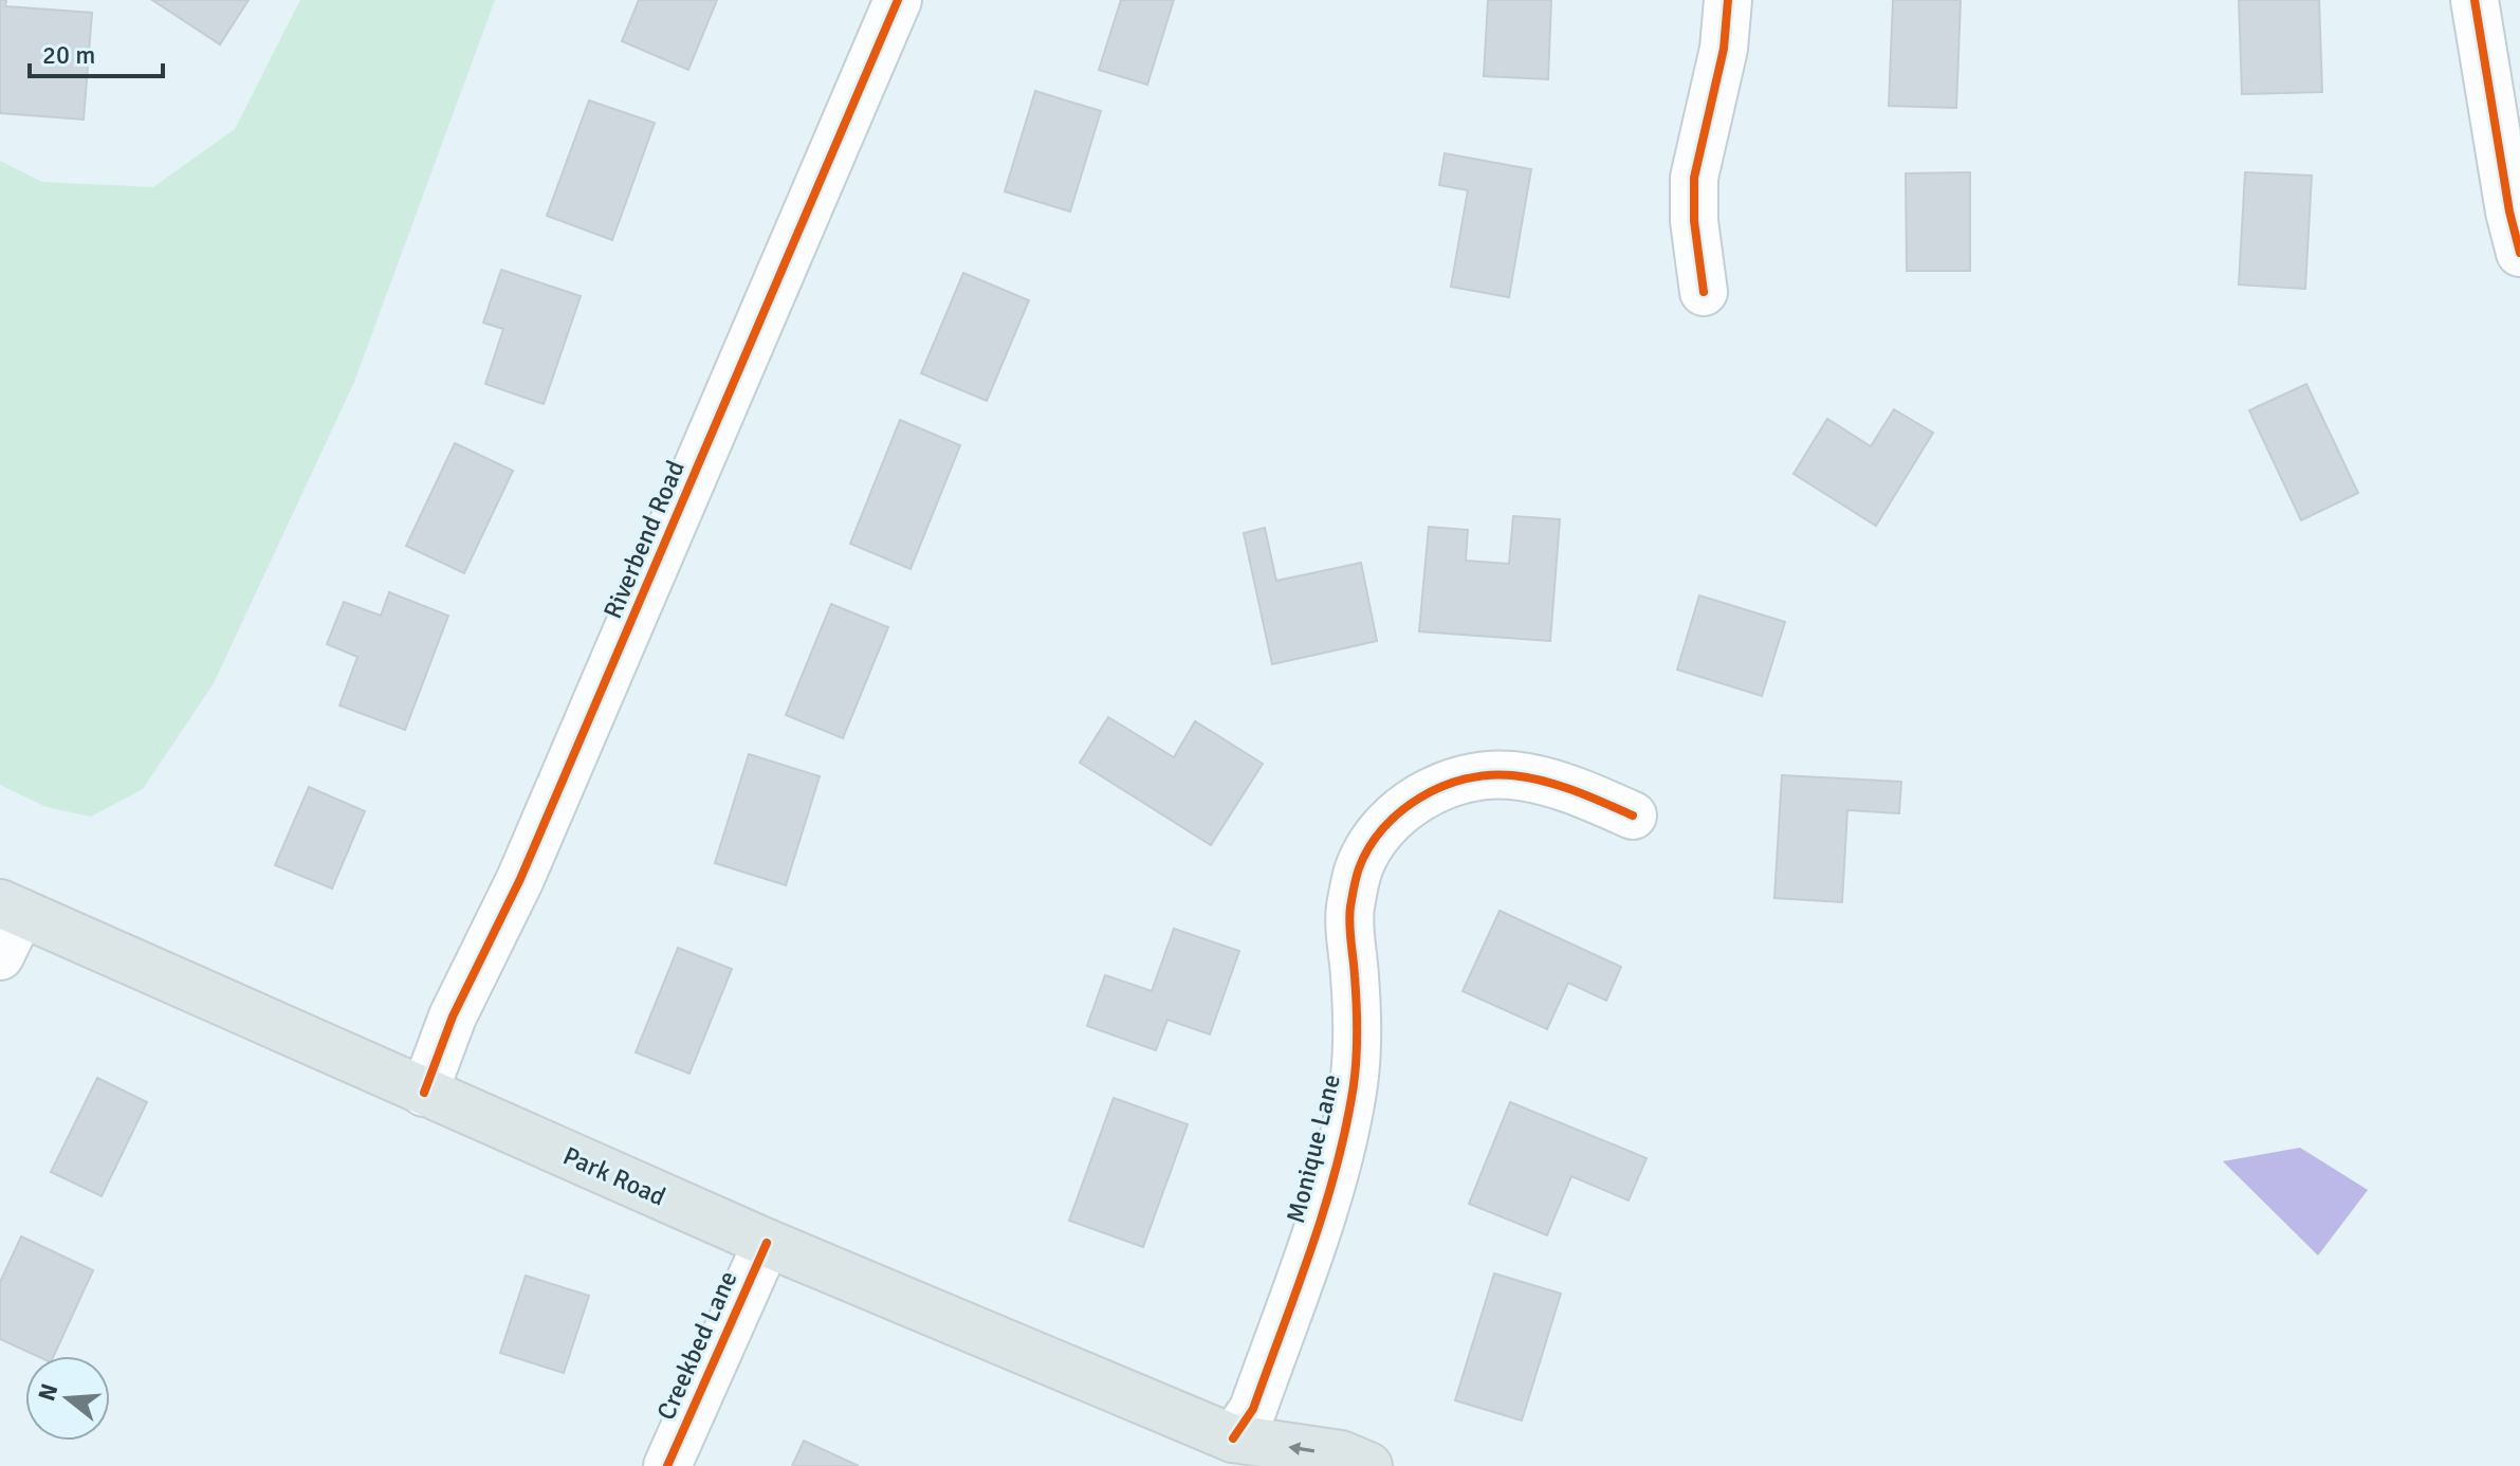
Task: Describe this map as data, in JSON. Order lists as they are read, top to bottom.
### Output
{
  "streets": {
    "main road": ["Park Road"],
    "street": ["Riverbend Road", "Monique Lane", "Creekbed Lane"]
  },
  "crossings": [
    ["Riverbend Road", "Park Road"],
    ["Monique Lane", "Park Road"],
    ["Park Road", "Creekbed Lane"]
  ],
  "scale_bar": "20 m",
  "north": "left"
}
